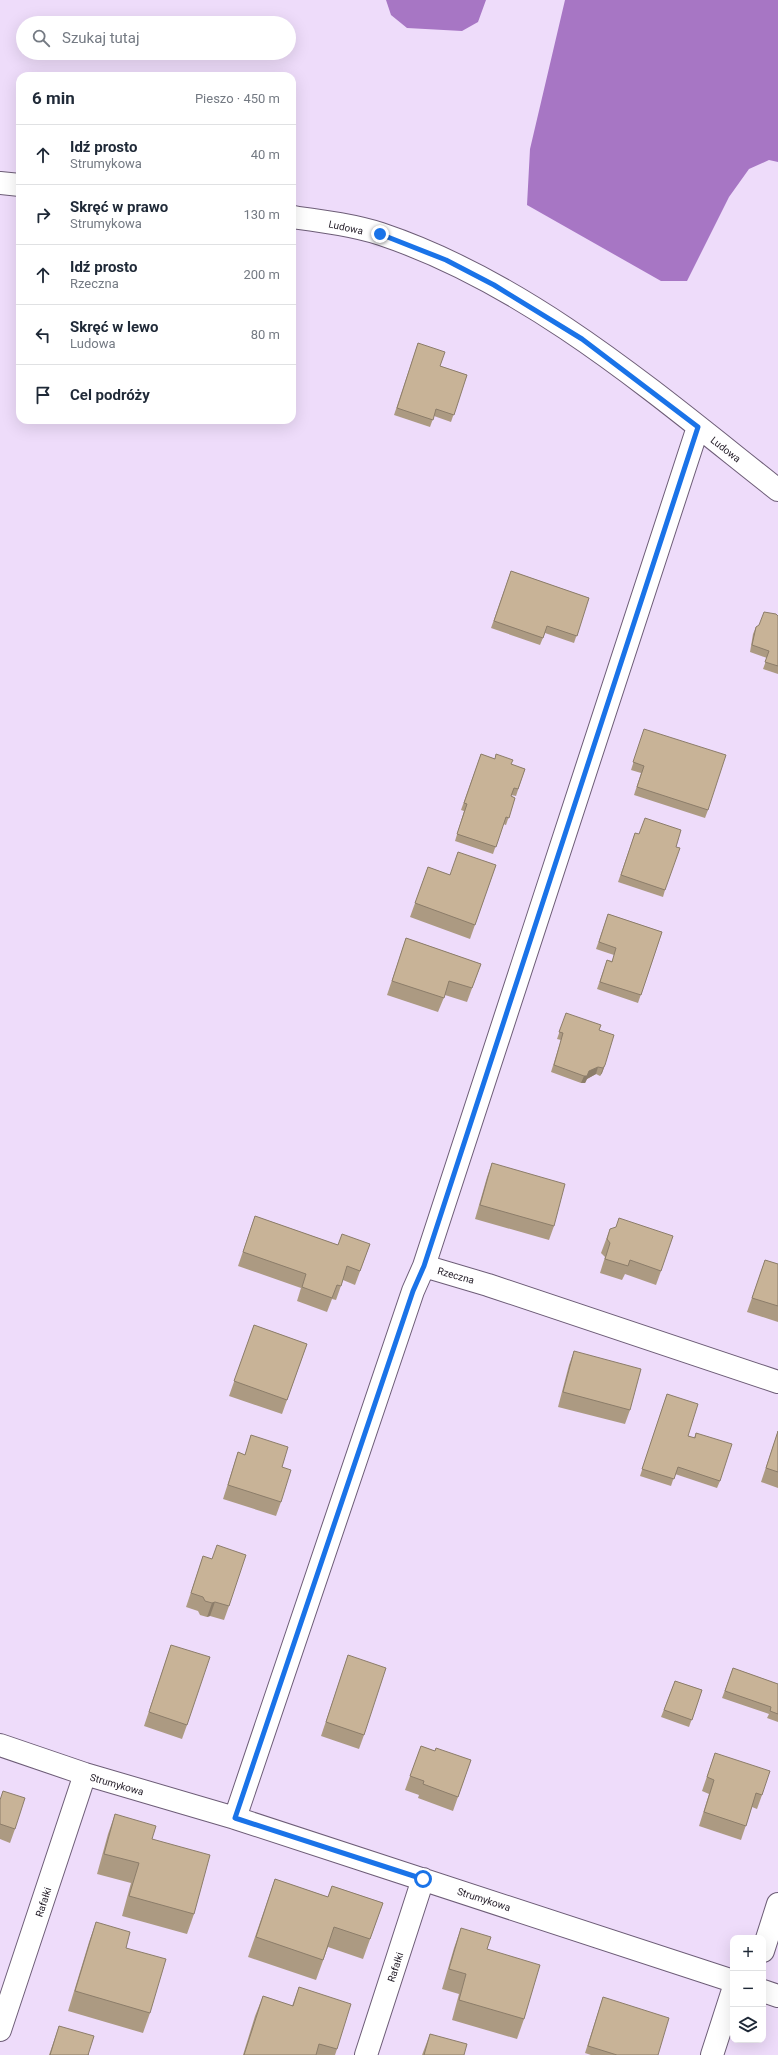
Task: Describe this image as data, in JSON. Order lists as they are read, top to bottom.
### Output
{
  "streets": {
    "street": [
      "Ludowa",
      "Rzeczna",
      "Strumykowa",
      "Rafałki"
    ]
  },
  "crossings": [
    ["Ludowa", "Rzeczna"],
    ["Strumykowa", "Rafałki"]
  ],
  "page": {
    "search": "Szukaj tutaj",
    "heading": ["6 min", "Pieszo · 450 m"],
    "list": [
      ["Idź prosto", "Strumykowa", "40 m"],
      ["Skręć w prawo", "Strumykowa", "130 m"],
      ["Idź prosto", "Rzeczna", "200 m"],
      ["Skręć w lewo", "Ludowa", "80 m"],
      "Cel podróży"
    ],
    "map_buttons": ["+", "−"]
  }
}
